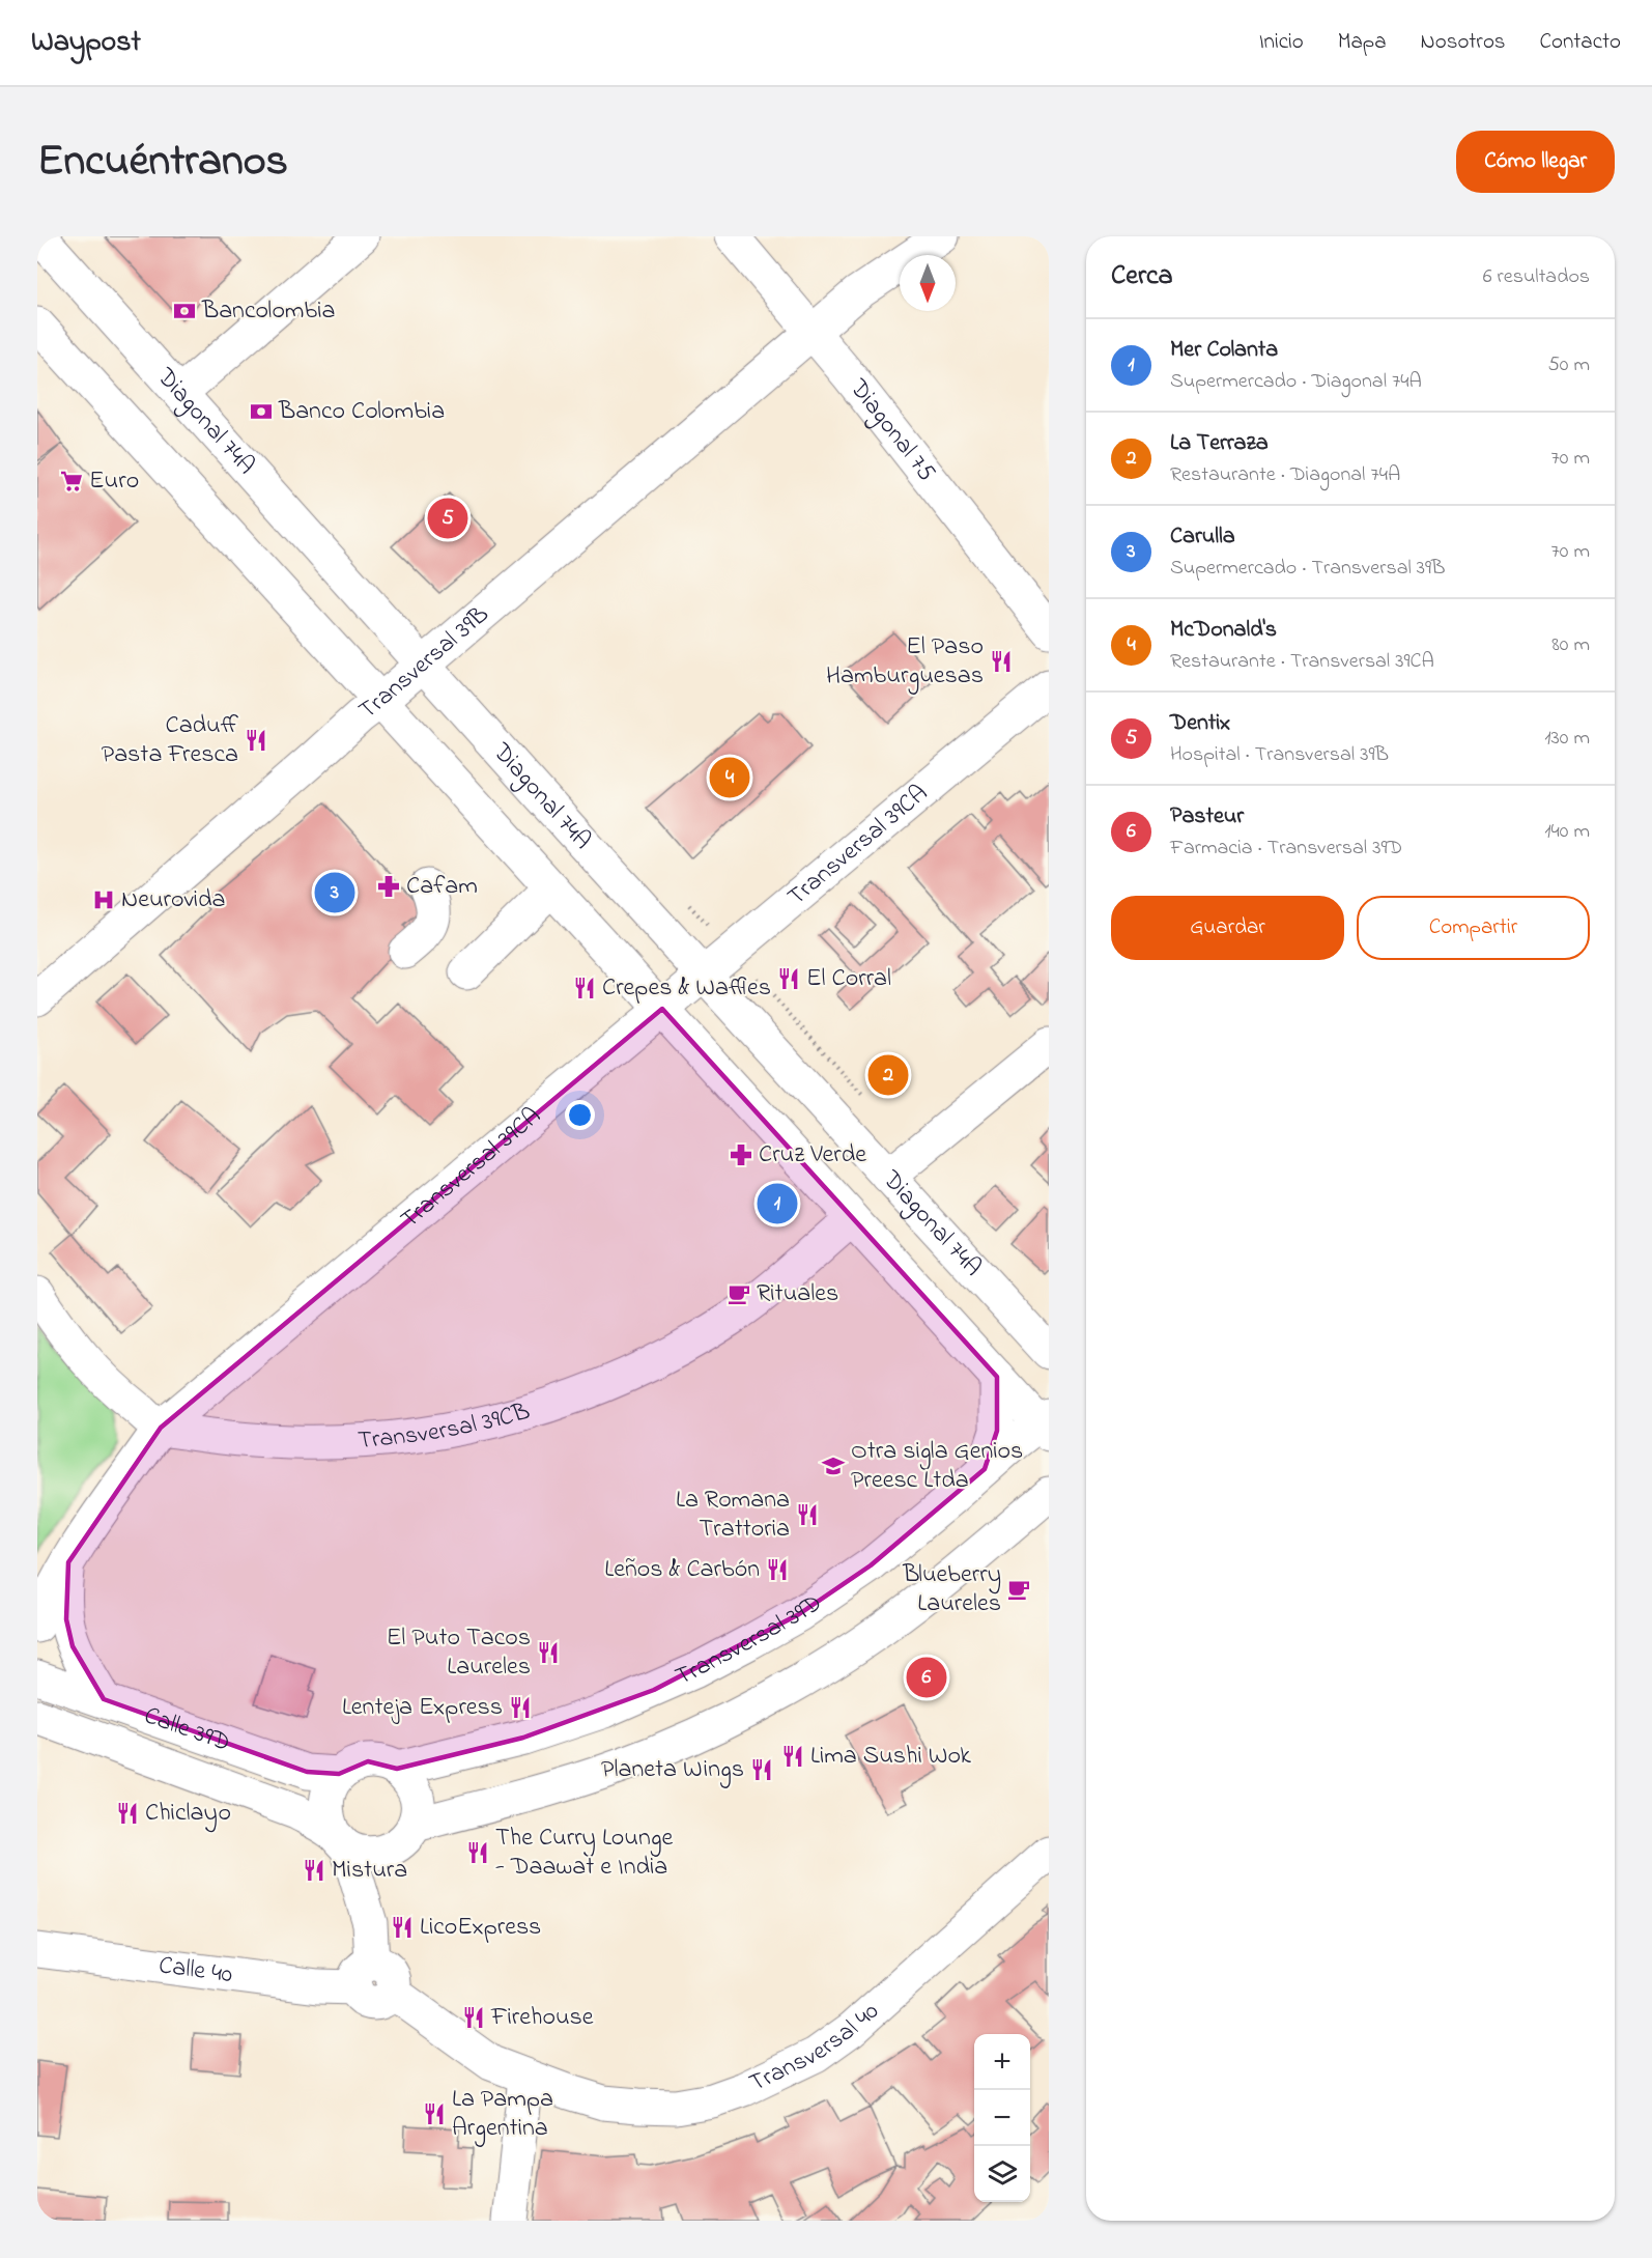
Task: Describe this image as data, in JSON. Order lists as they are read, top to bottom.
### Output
{
  "streets": {
    "street": [
      "Diagonal 74A",
      "Diagonal 75",
      "Transversal 39B",
      "Transversal 39CA",
      "Transversal 39CB",
      "Transversal 39D",
      "Calle 39D",
      "Calle 40",
      "Transversal 40"
    ]
  },
  "crossings": [
    ["Diagonal 74A", "Transversal 39B"],
    ["Diagonal 74A", "Transversal 39CA"],
    ["Diagonal 75", "Transversal 39B"],
    ["Transversal 39CA", "Transversal 39CB"],
    ["Transversal 39D", "Calle 39D"]
  ],
  "places": {
    "bank": ["Bancolombia", "Banco Colombia"],
    "supermarket": ["Euro"],
    "restaurant": [
      "El Paso Hamburguesas",
      "Caduff Pasta Fresca",
      "El Corral",
      "Crepes & Waffles",
      "La Romana Trattoria",
      "Leños & Carbón",
      "El Puto Tacos Laureles",
      "Lenteja Express",
      "Lima Sushi Wok",
      "Planeta Wings",
      "Chiclayo",
      "The Curry Lounge - Daawat e India",
      "Mistura",
      "LicoExpress",
      "Firehouse",
      "La Pampa Argentina"
    ],
    "pharmacy": ["Cafam", "Cruz Verde"],
    "hospital": ["Neurovida"],
    "cafe": ["Rituales", "Blueberry Laureles"],
    "school or university": ["Otra sigla Genios Preesc Ltda"]
  },
  "north": "bottom",
  "page": {
    "header": "Waypost",
    "nav": [
      "Inicio",
      "Mapa",
      "Nosotros",
      "Contacto"
    ],
    "title": "Encuéntranos",
    "buttons": [
      "Cómo llegar",
      ["Guardar", "Compartir"]
    ],
    "heading": ["Cerca", "6 resultados"],
    "list": [
      {
        "mark": "1",
        "name": "Mer Colanta",
        "note": "Supermercado · Diagonal 74A",
        "value": "50 m"
      },
      {
        "mark": "2",
        "name": "La Terraza",
        "note": "Restaurante · Diagonal 74A",
        "value": "70 m"
      },
      {
        "mark": "3",
        "name": "Carulla",
        "note": "Supermercado · Transversal 39B",
        "value": "70 m"
      },
      {
        "mark": "4",
        "name": "McDonald's",
        "note": "Restaurante · Transversal 39CA",
        "value": "80 m"
      },
      {
        "mark": "5",
        "name": "Dentix",
        "note": "Hospital · Transversal 39B",
        "value": "130 m"
      },
      {
        "mark": "6",
        "name": "Pasteur",
        "note": "Farmacia · Transversal 39D",
        "value": "140 m"
      }
    ],
    "pins": [
      "5",
      "4",
      "3",
      "2",
      "1",
      "6"
    ],
    "map_buttons": ["+", "−"]
  }
}
